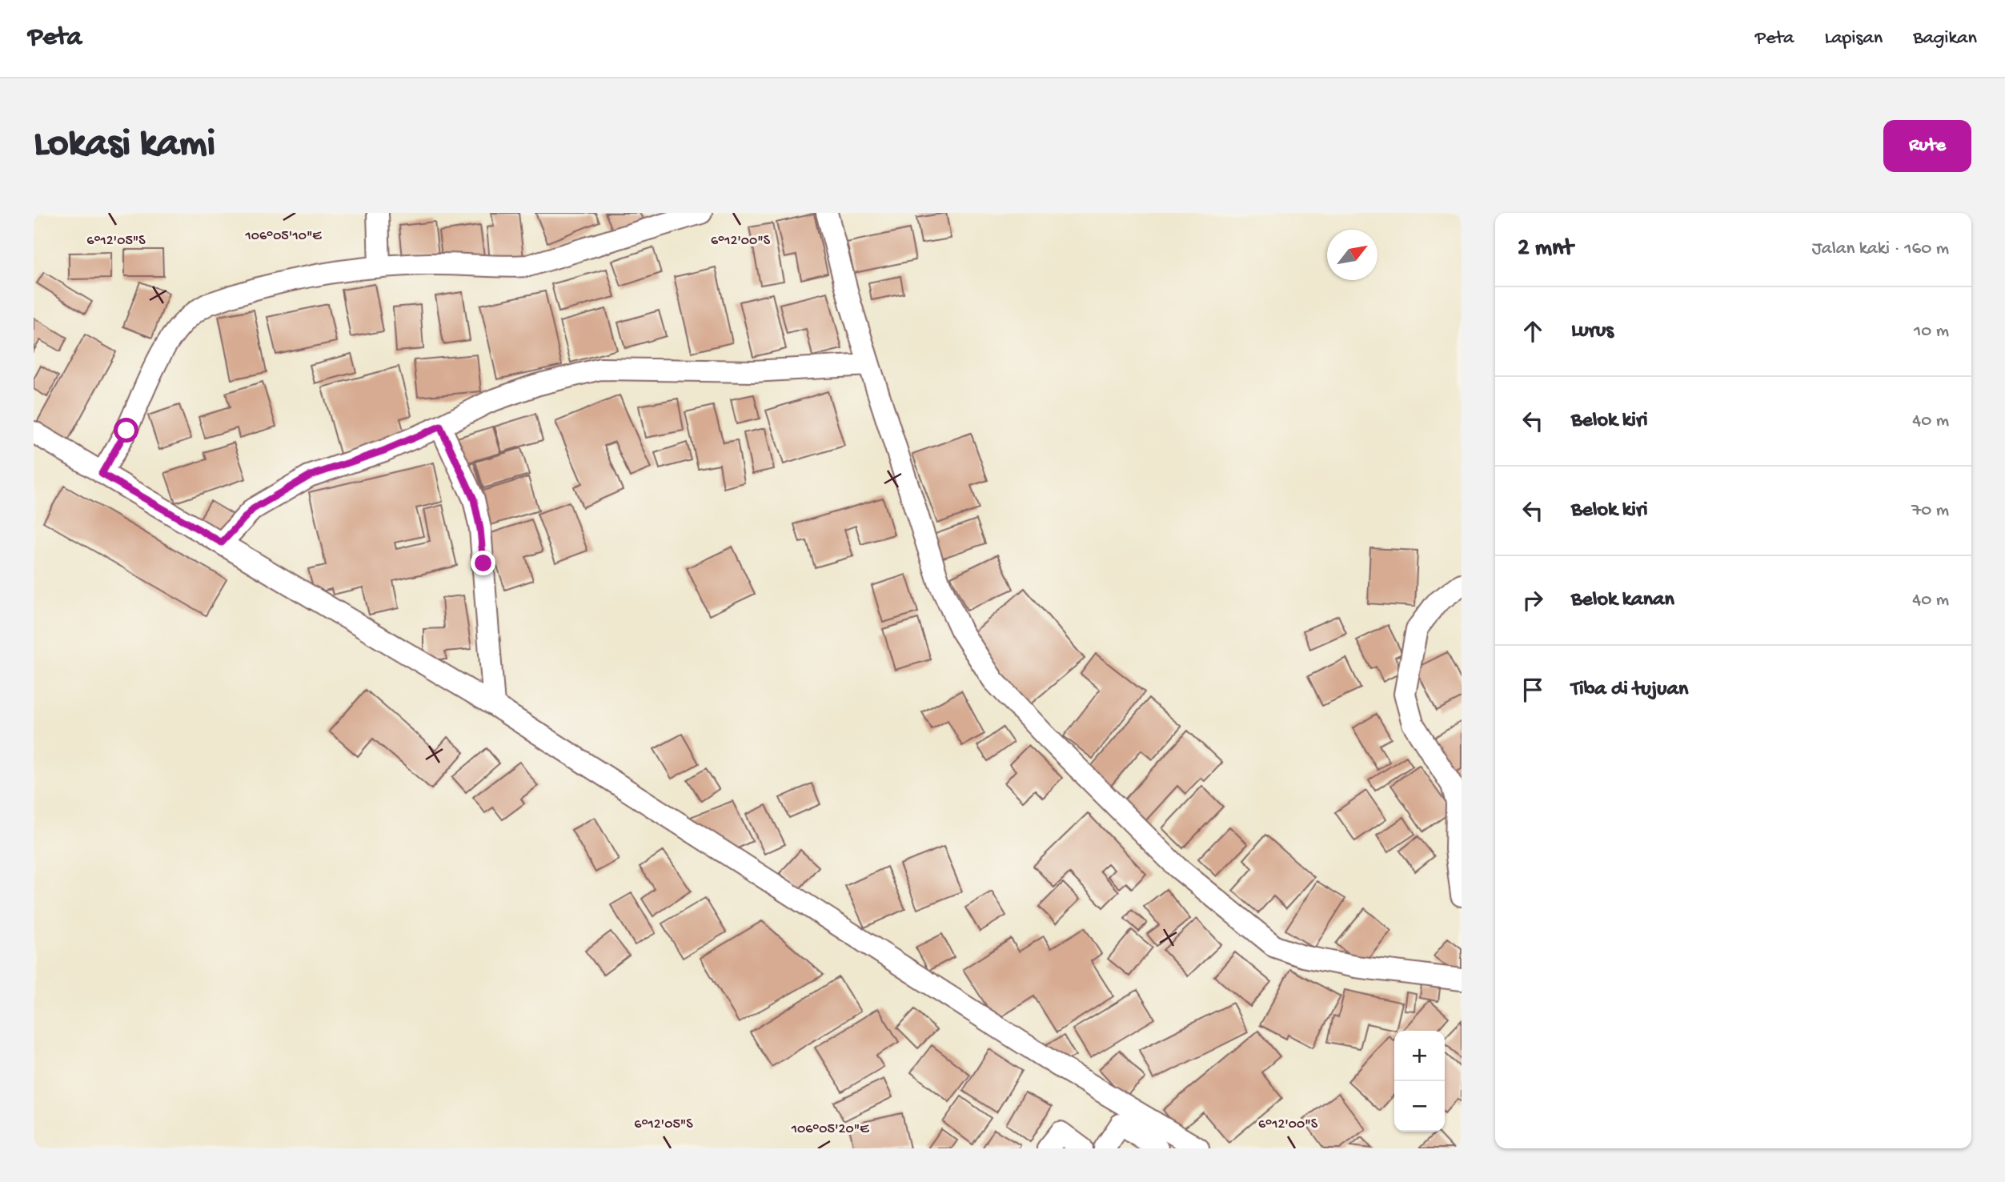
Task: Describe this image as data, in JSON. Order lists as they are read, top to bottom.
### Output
{
  "north": "top right",
  "page": {
    "header": "Peta",
    "nav": ["Peta", "Lapisan", "Bagikan"],
    "buttons": "Rute",
    "title": "Lokasi kami",
    "heading": ["2 mnt", "Jalan kaki · 160 m"],
    "list": [
      ["Lurus", "10 m"],
      ["Belok kiri", "40 m"],
      ["Belok kiri", "70 m"],
      ["Belok kanan", "40 m"],
      "Tiba di tujuan"
    ],
    "map_buttons": ["+", "−"]
  },
  "coordinates": [
    "106°05'10\"E",
    "6°12'05\"S",
    "6°12'00\"S",
    "106°05'20\"E"
  ]
}
